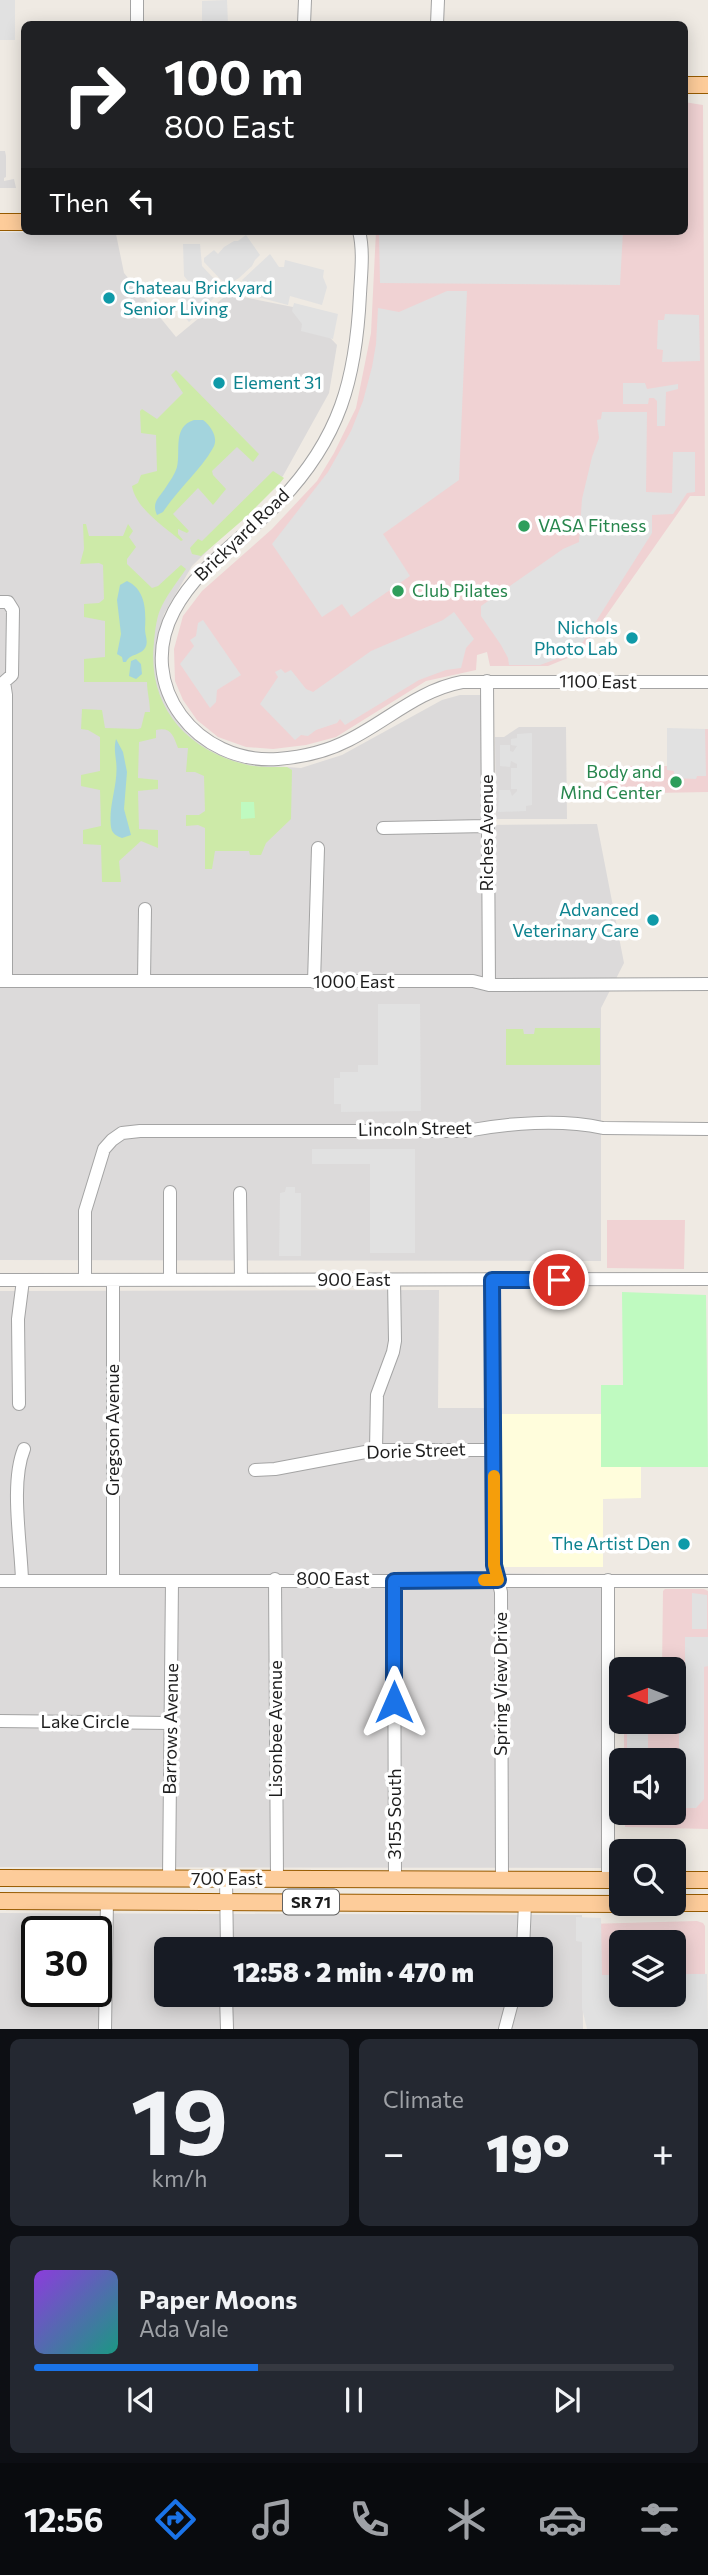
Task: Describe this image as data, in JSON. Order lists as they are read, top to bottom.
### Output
{
  "streets": {
    "main road": ["700 East", "SR 71"],
    "street": [
      "Brickyard Road",
      "1100 East",
      "Riches Avenue",
      "1000 East",
      "Lincoln Street",
      "900 East",
      "Gregson Avenue",
      "Dorie Street",
      "800 East",
      "Spring View Drive",
      "Lake Circle",
      "Barrows Avenue",
      "Lisonbee Avenue",
      "3155 South"
    ]
  },
  "crossings": [
    ["Brickyard Road", "1100 East"],
    ["Brickyard Road", "Riches Avenue"],
    ["1100 East", "Riches Avenue"],
    ["Riches Avenue", "1000 East"],
    ["Lincoln Street", "900 East"],
    ["900 East", "Gregson Avenue"],
    ["900 East", "Spring View Drive"],
    ["Gregson Avenue", "800 East"],
    ["Dorie Street", "Spring View Drive"],
    ["800 East", "Spring View Drive"],
    ["800 East", "Barrows Avenue"],
    ["800 East", "Lisonbee Avenue"],
    ["800 East", "3155 South"],
    ["Spring View Drive", "700 East"],
    ["Lake Circle", "Barrows Avenue"],
    ["Barrows Avenue", "700 East"],
    ["Lisonbee Avenue", "700 East"],
    ["3155 South", "700 East"]
  ],
  "places": [
    "Chateau Brickyard Senior Living",
    "Element 31",
    "VASA Fitness",
    "Club Pilates",
    "Nichols Photo Lab",
    "Body and Mind Center",
    "Advanced Veterinary Care",
    "The Artist Den"
  ],
  "north": "left",
  "page": {
    "turn": ["100 m", "800 East"],
    "then": "Then",
    "limit": "30",
    "trip": "12:58 · 2 min · 470 m",
    "tile": [
      ["19", "km/h"],
      "Climate"
    ],
    "heat": ["−", "19°", "+"],
    "song": ["Paper Moons", "Ada Vale"],
    "tabs": "12:56"
  }
}
